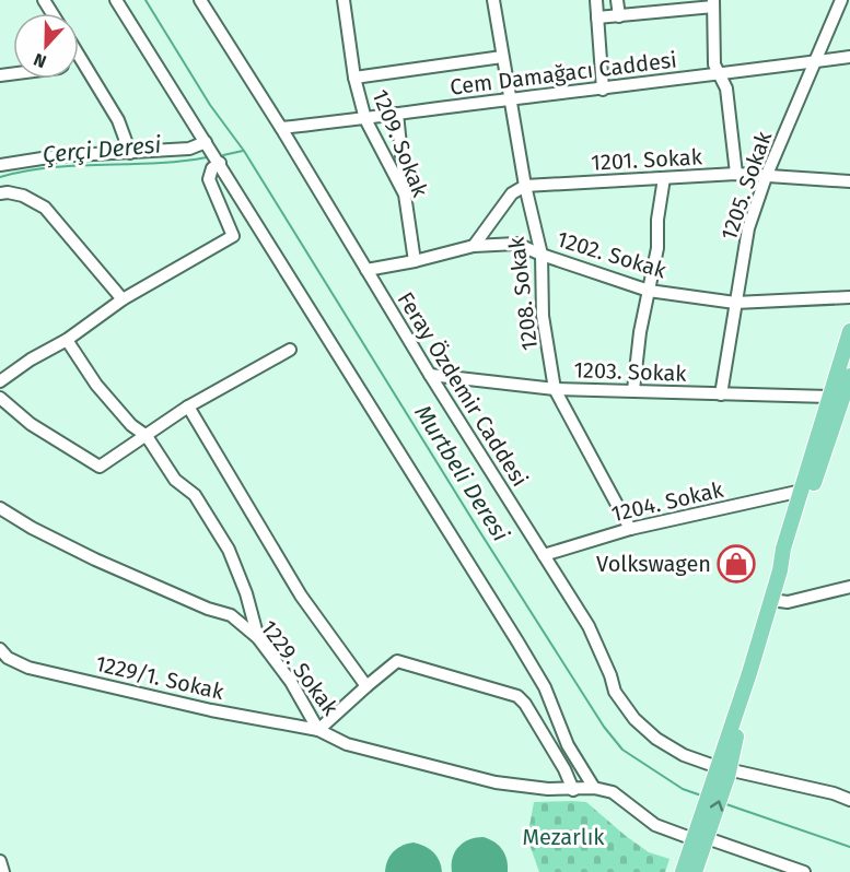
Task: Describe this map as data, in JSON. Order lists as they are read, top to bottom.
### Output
{
  "streets": {
    "street": [
      "Cem Damağacı Caddesi",
      "1209. Sokak",
      "1201. Sokak",
      "1205. Sokak",
      "1202. Sokak",
      "1208. Sokak",
      "1203. Sokak",
      "Feray Özdemir Caddesi",
      "1204. Sokak",
      "1229. Sokak",
      "1229/1. Sokak"
    ]
  },
  "crossings": [
    ["Cem Damağacı Caddesi", "1209. Sokak"],
    ["Cem Damağacı Caddesi", "1205. Sokak"],
    ["Cem Damağacı Caddesi", "1208. Sokak"],
    ["Cem Damağacı Caddesi", "Feray Özdemir Caddesi"],
    ["1209. Sokak", "1202. Sokak"],
    ["1201. Sokak", "1205. Sokak"],
    ["1201. Sokak", "1208. Sokak"],
    ["1205. Sokak", "1202. Sokak"],
    ["1205. Sokak", "1203. Sokak"],
    ["1202. Sokak", "1208. Sokak"],
    ["1202. Sokak", "Feray Özdemir Caddesi"],
    ["1208. Sokak", "1203. Sokak"],
    ["1208. Sokak", "1204. Sokak"],
    ["1203. Sokak", "Feray Özdemir Caddesi"],
    ["Feray Özdemir Caddesi", "1204. Sokak"],
    ["1229. Sokak", "1229/1. Sokak"]
  ],
  "water": ["Çerçi Deresi", "Murtbeli Deresi"],
  "parks": ["Mezarlık"],
  "places": {
    "shop": ["Volkswagen"]
  },
  "north": "bottom"
}
